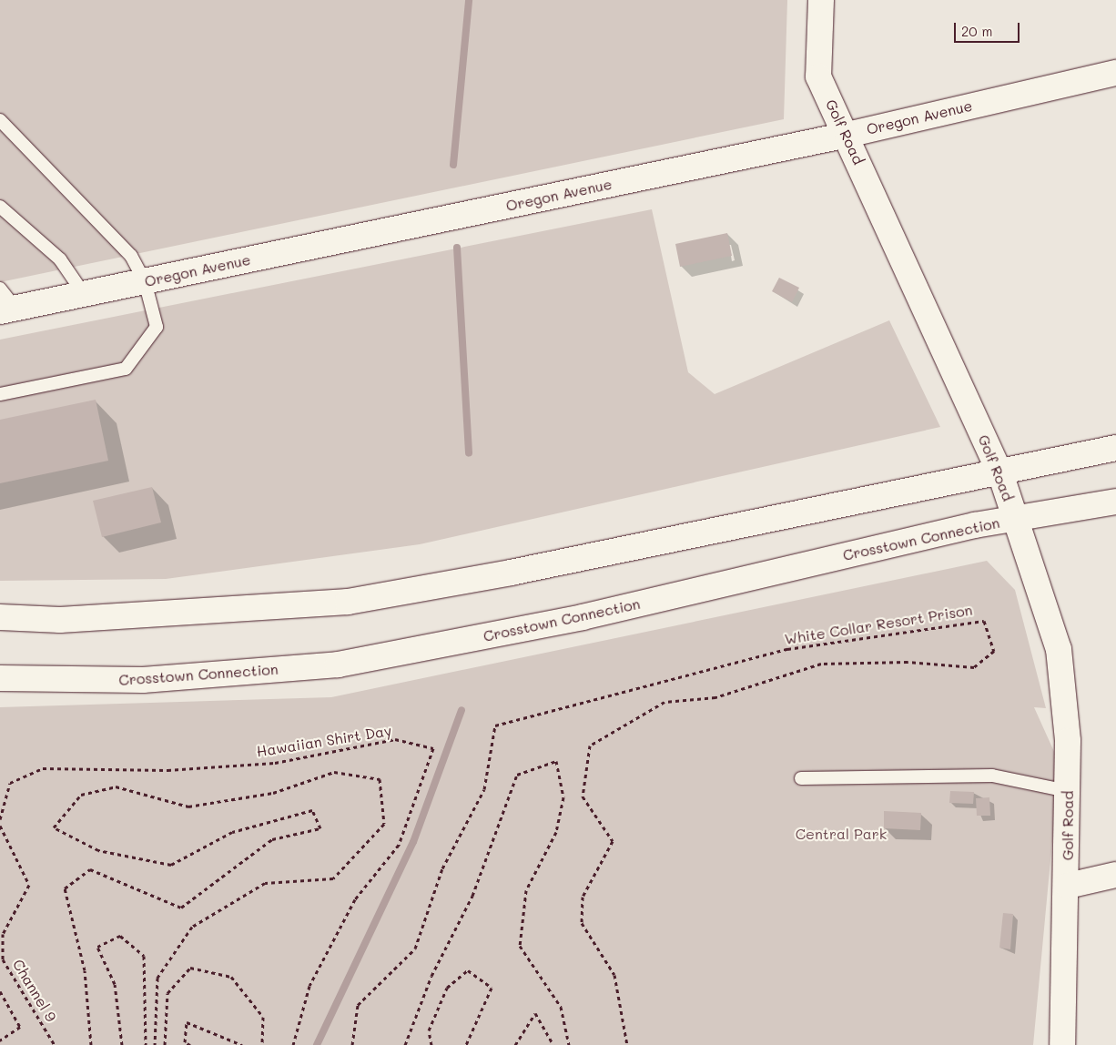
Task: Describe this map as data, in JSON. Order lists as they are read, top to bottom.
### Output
{
  "streets": {
    "main road": ["Oregon Avenue", "Golf Road", "Crosstown Connection"],
    "path": ["White Collar Resort Prison", "Hawaiian Shirt Day", "Channel 9"]
  },
  "crossings": [
    ["Oregon Avenue", "Golf Road"],
    ["Golf Road", "Crosstown Connection"]
  ],
  "parks": ["Central Park"],
  "scale_bar": "20 m"
}
